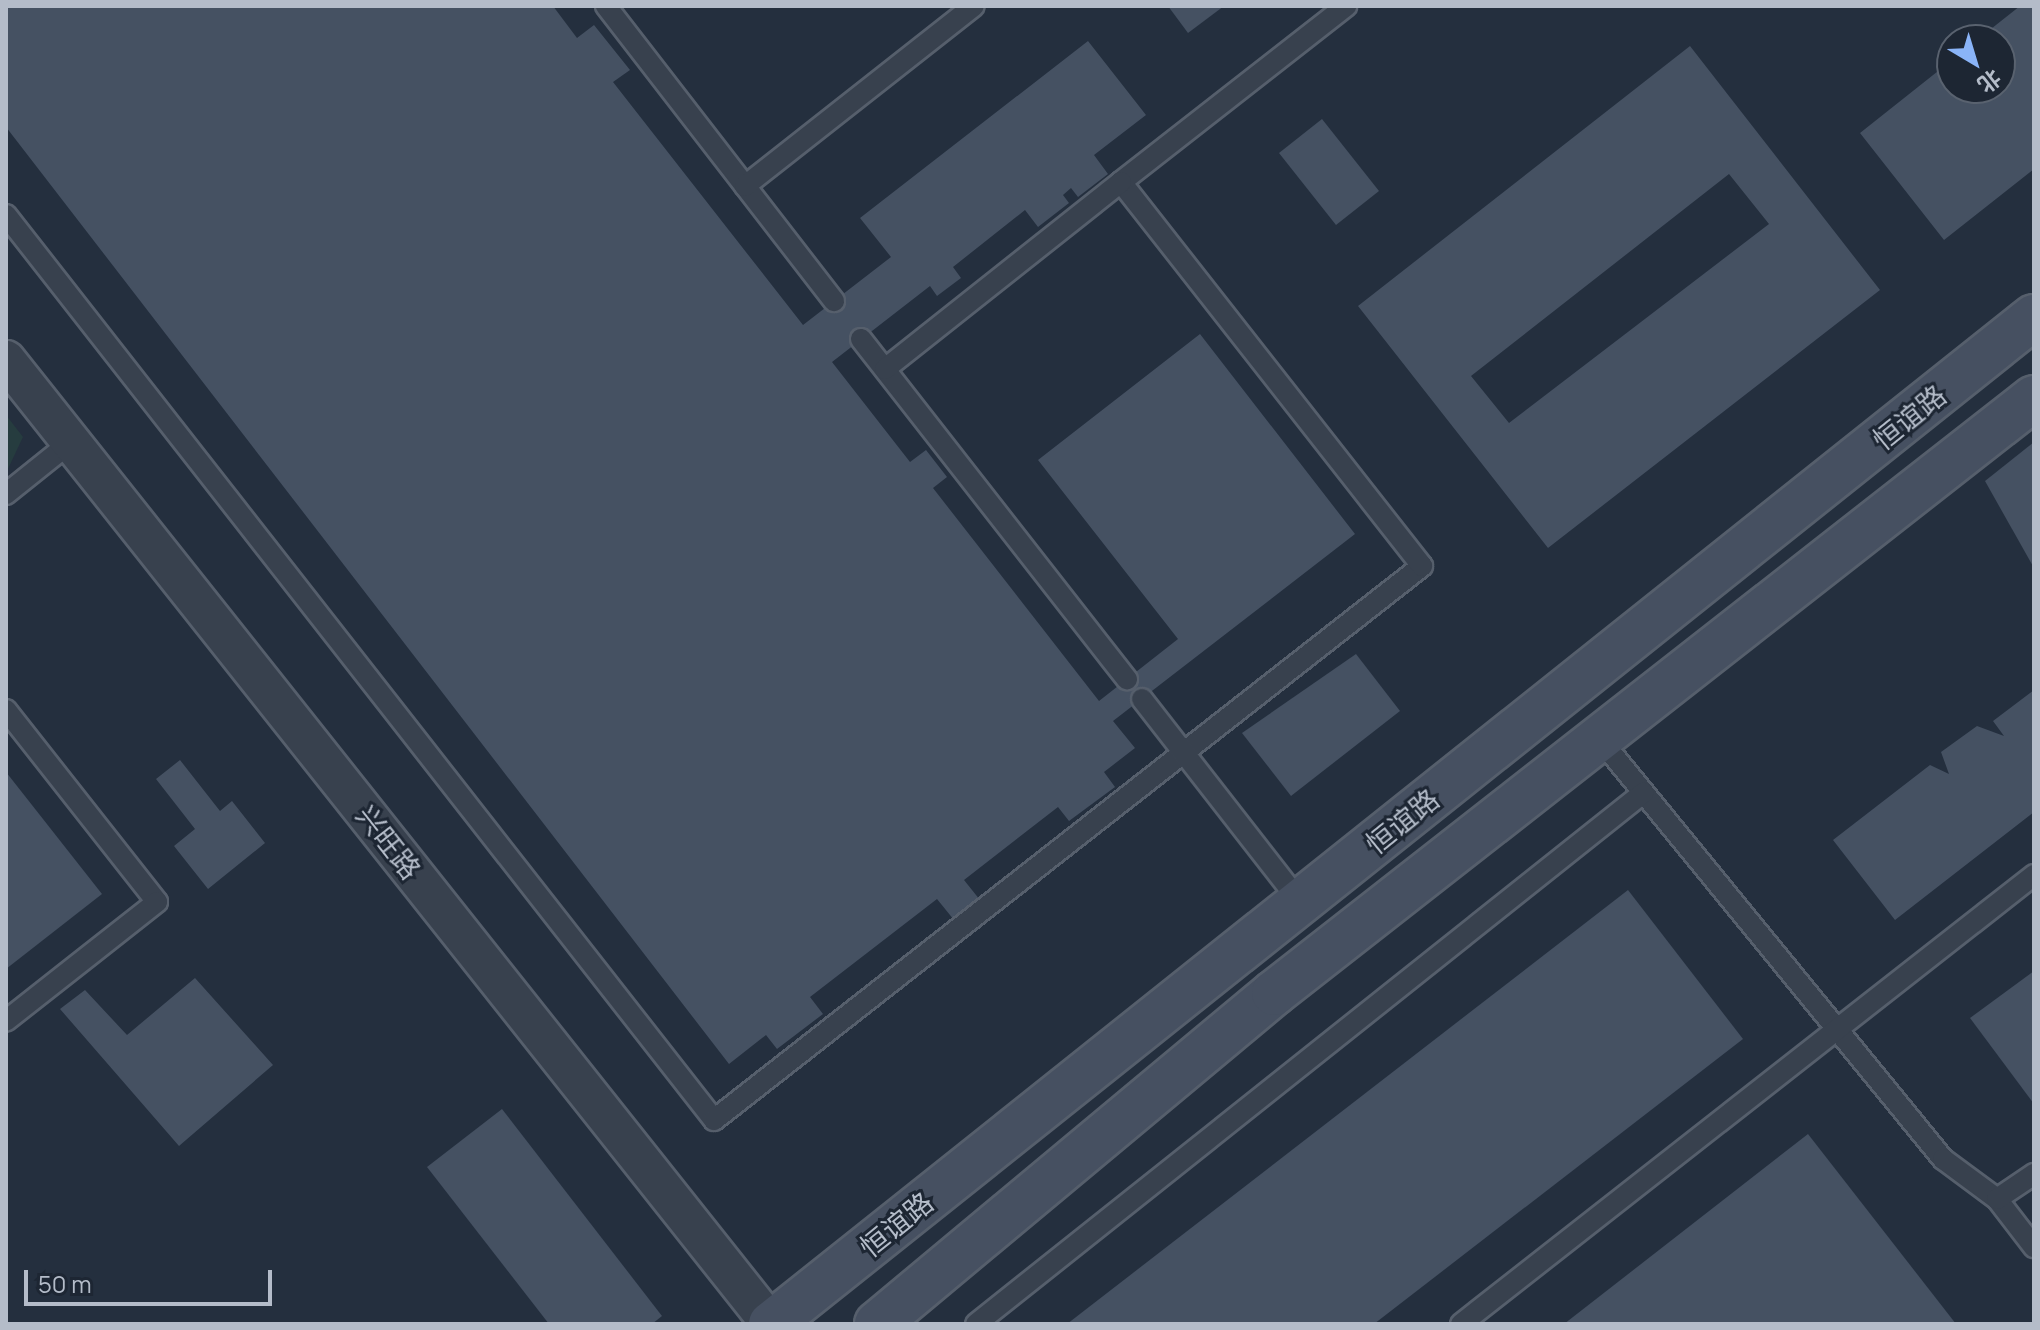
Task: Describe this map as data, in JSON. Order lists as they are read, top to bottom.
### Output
{
  "streets": {
    "main road": ["恒谊路"],
    "street": ["兴旺路"]
  },
  "crossings": [
    ["恒谊路", "兴旺路"]
  ],
  "scale_bar": "50 m",
  "north": "bottom right"
}
